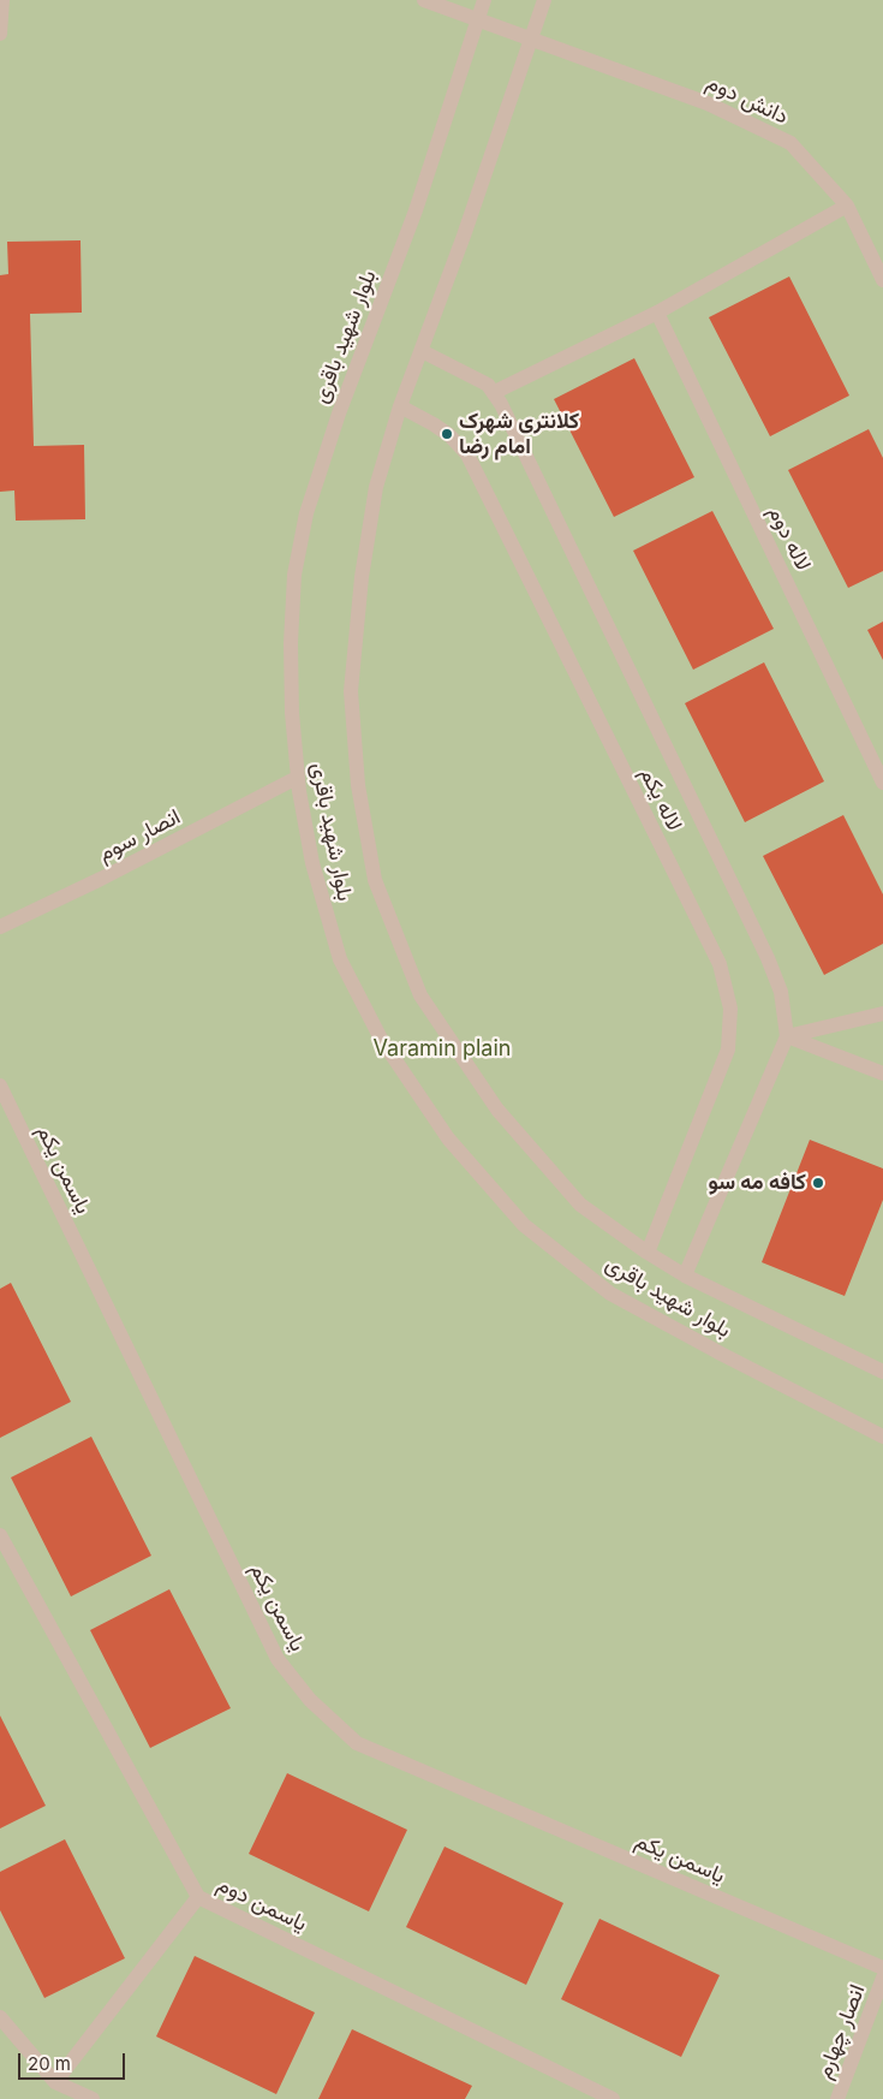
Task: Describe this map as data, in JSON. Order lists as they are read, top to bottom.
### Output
{
  "streets": {
    "street": [
      "دانش دوم",
      "بلوار شهید باقری",
      "لاله دوم",
      "لاله یکم",
      "انصار سوم",
      "یاسمن یکم",
      "یاسمن دوم",
      "انصار چهارم"
    ]
  },
  "crossings": [
    ["دانش دوم", "بلوار شهید باقری"],
    ["بلوار شهید باقری", "لاله یکم"],
    ["بلوار شهید باقری", "انصار سوم"]
  ],
  "parks": ["Varamin plain"],
  "places": ["کلانتری شهرک امام رضا", "کافه مه سو"],
  "scale_bar": "20 m"
}
